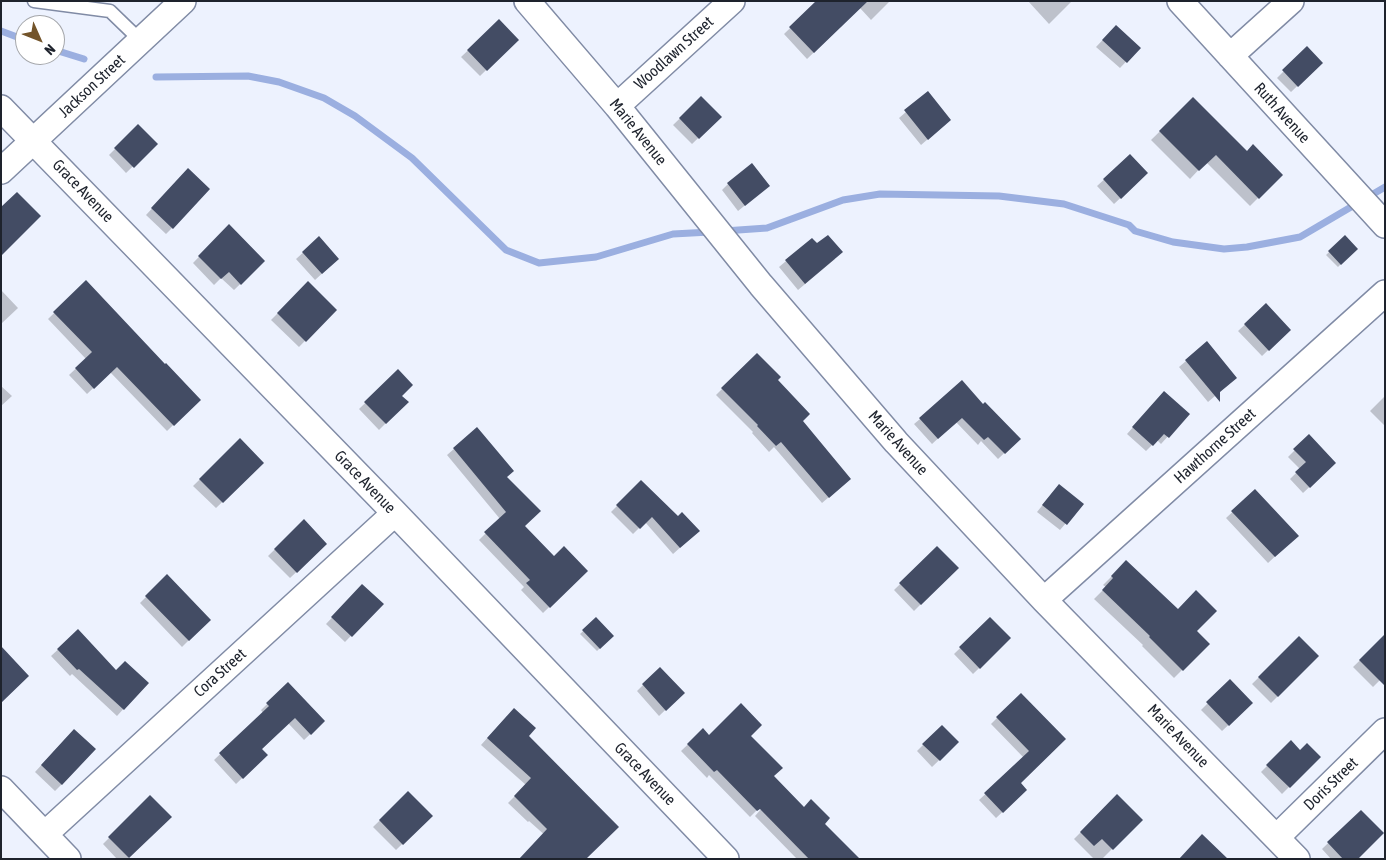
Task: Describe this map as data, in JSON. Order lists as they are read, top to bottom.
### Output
{
  "streets": {
    "street": [
      "Woodlawn Street",
      "Jackson Street",
      "Ruth Avenue",
      "Marie Avenue",
      "Grace Avenue",
      "Hawthorne Street",
      "Cora Street",
      "Doris Street"
    ]
  },
  "crossings": [
    ["Woodlawn Street", "Marie Avenue"],
    ["Jackson Street", "Grace Avenue"],
    ["Marie Avenue", "Hawthorne Street"],
    ["Marie Avenue", "Doris Street"],
    ["Grace Avenue", "Cora Street"]
  ],
  "north": "bottom right"
}
